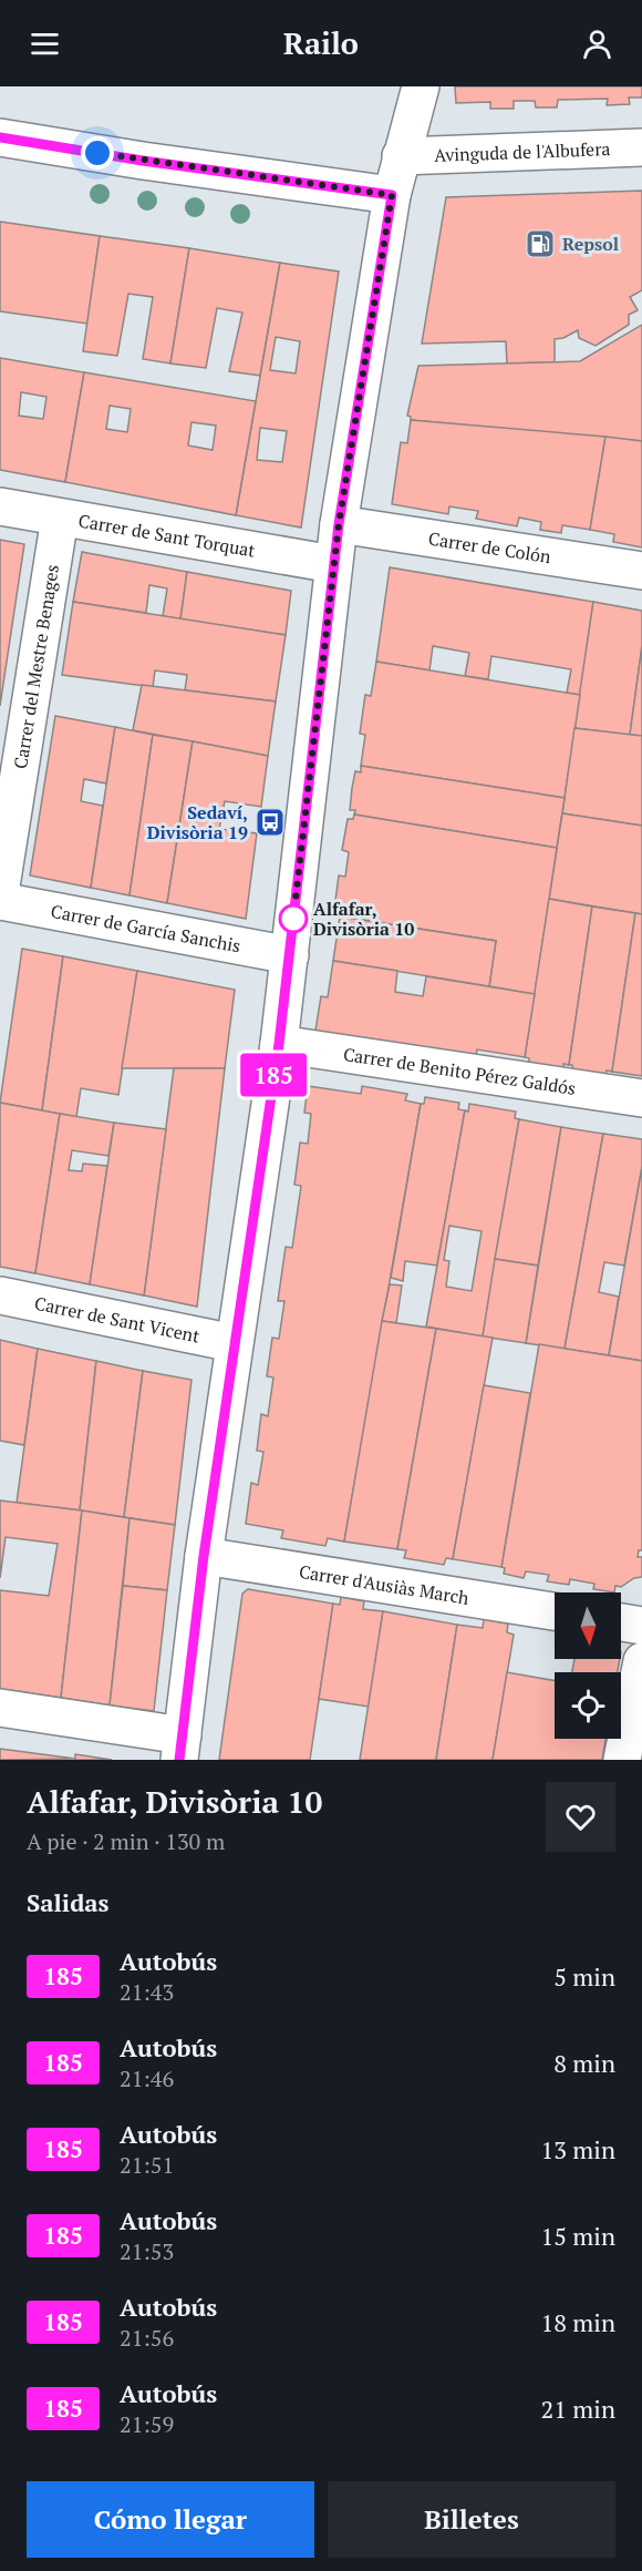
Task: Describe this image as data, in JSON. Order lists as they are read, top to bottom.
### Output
{
  "streets": {
    "street": [
      "Avinguda de l'Albufera",
      "Carrer de Sant Torquat",
      "Carrer de Colón",
      "Carrer del Mestre Benages",
      "Carrer de García Sanchis",
      "Carrer de Benito Pérez Galdós",
      "Carrer de Sant Vicent",
      "Carrer d'Ausiàs March"
    ]
  },
  "crossings": [
    ["Carrer de Sant Torquat", "Carrer del Mestre Benages"]
  ],
  "places": {
    "fuel station": ["Repsol"],
    "bus stop": ["Sedaví, Divisòria 19"],
    "other": ["Alfafar, Divisòria 10"]
  },
  "lines": ["bus line 185"],
  "north": "bottom",
  "page": {
    "header": "Railo",
    "on_map": "185",
    "heading": [
      ["Alfafar, Divisòria 10", "A pie · 2 min · 130 m"],
      "Salidas"
    ],
    "list": [
      {
        "mark": "185",
        "name": "Autobús",
        "note": "21:43",
        "value": "5 min"
      },
      {
        "mark": "185",
        "name": "Autobús",
        "note": "21:46",
        "value": "8 min"
      },
      {
        "mark": "185",
        "name": "Autobús",
        "note": "21:51",
        "value": "13 min"
      },
      {
        "mark": "185",
        "name": "Autobús",
        "note": "21:53",
        "value": "15 min"
      },
      {
        "mark": "185",
        "name": "Autobús",
        "note": "21:56",
        "value": "18 min"
      },
      {
        "mark": "185",
        "name": "Autobús",
        "note": "21:59",
        "value": "21 min"
      }
    ],
    "buttons": ["Cómo llegar", "Billetes"]
  }
}
